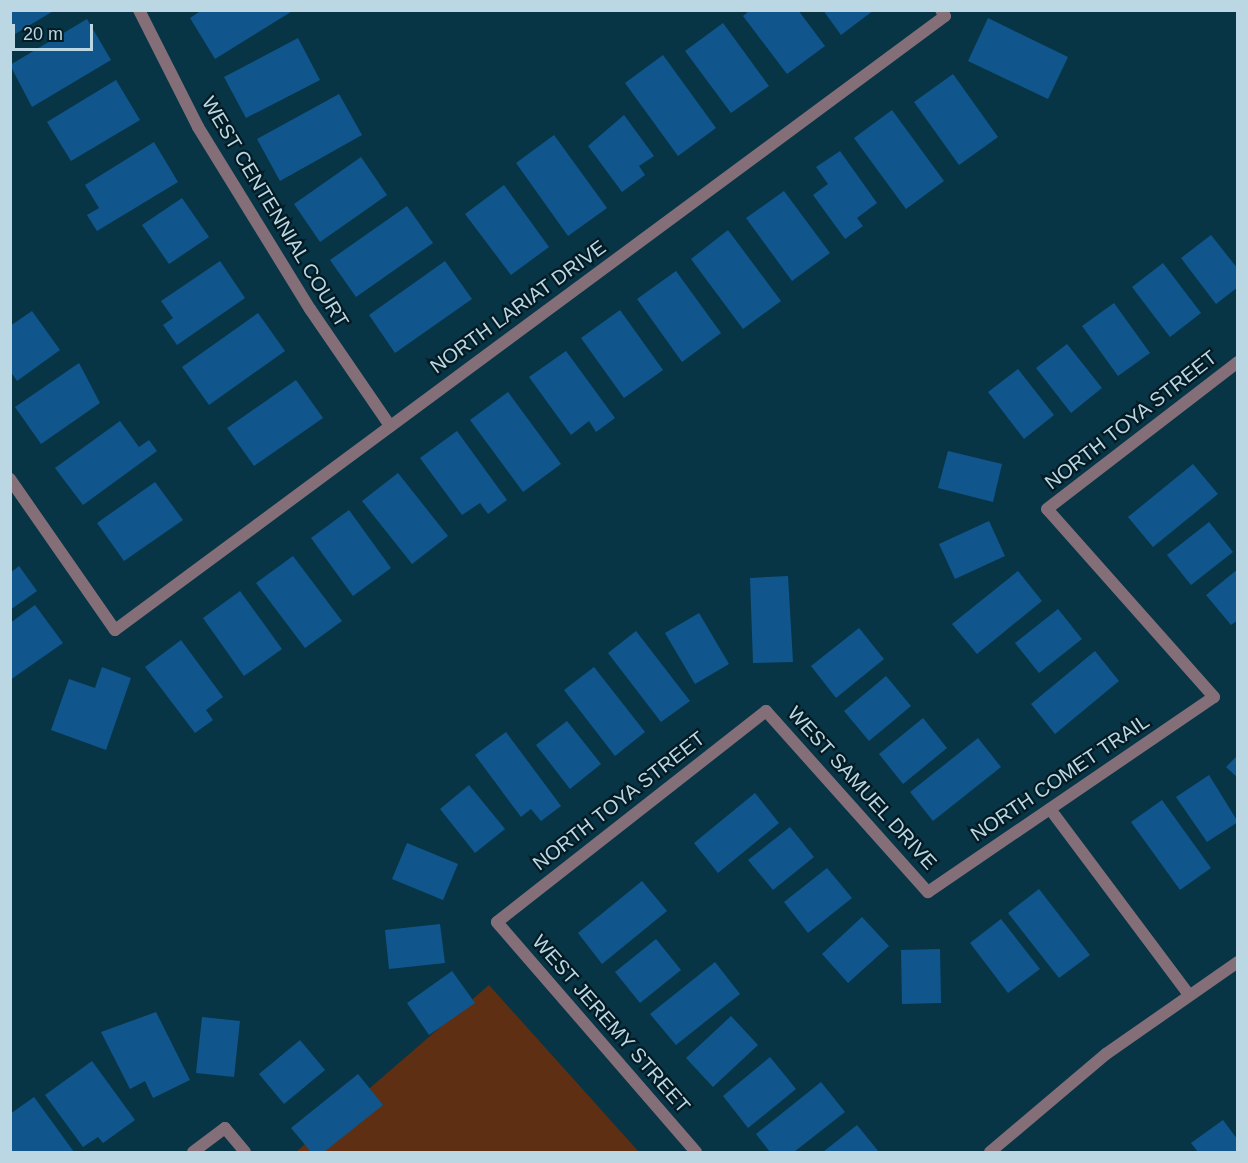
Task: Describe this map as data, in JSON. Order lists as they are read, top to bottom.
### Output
{
  "streets": {
    "street": [
      "WEST CENTENNIAL COURT",
      "NORTH LARIAT DRIVE",
      "NORTH TOYA STREET",
      "NORTH COMET TRAIL",
      "WEST SAMUEL DRIVE",
      "WEST JEREMY STREET"
    ]
  },
  "crossings": [
    ["WEST CENTENNIAL COURT", "NORTH LARIAT DRIVE"],
    ["NORTH TOYA STREET", "NORTH COMET TRAIL"],
    ["NORTH TOYA STREET", "WEST SAMUEL DRIVE"],
    ["NORTH TOYA STREET", "WEST JEREMY STREET"],
    ["NORTH COMET TRAIL", "WEST SAMUEL DRIVE"]
  ],
  "scale_bar": "20 m"
}
